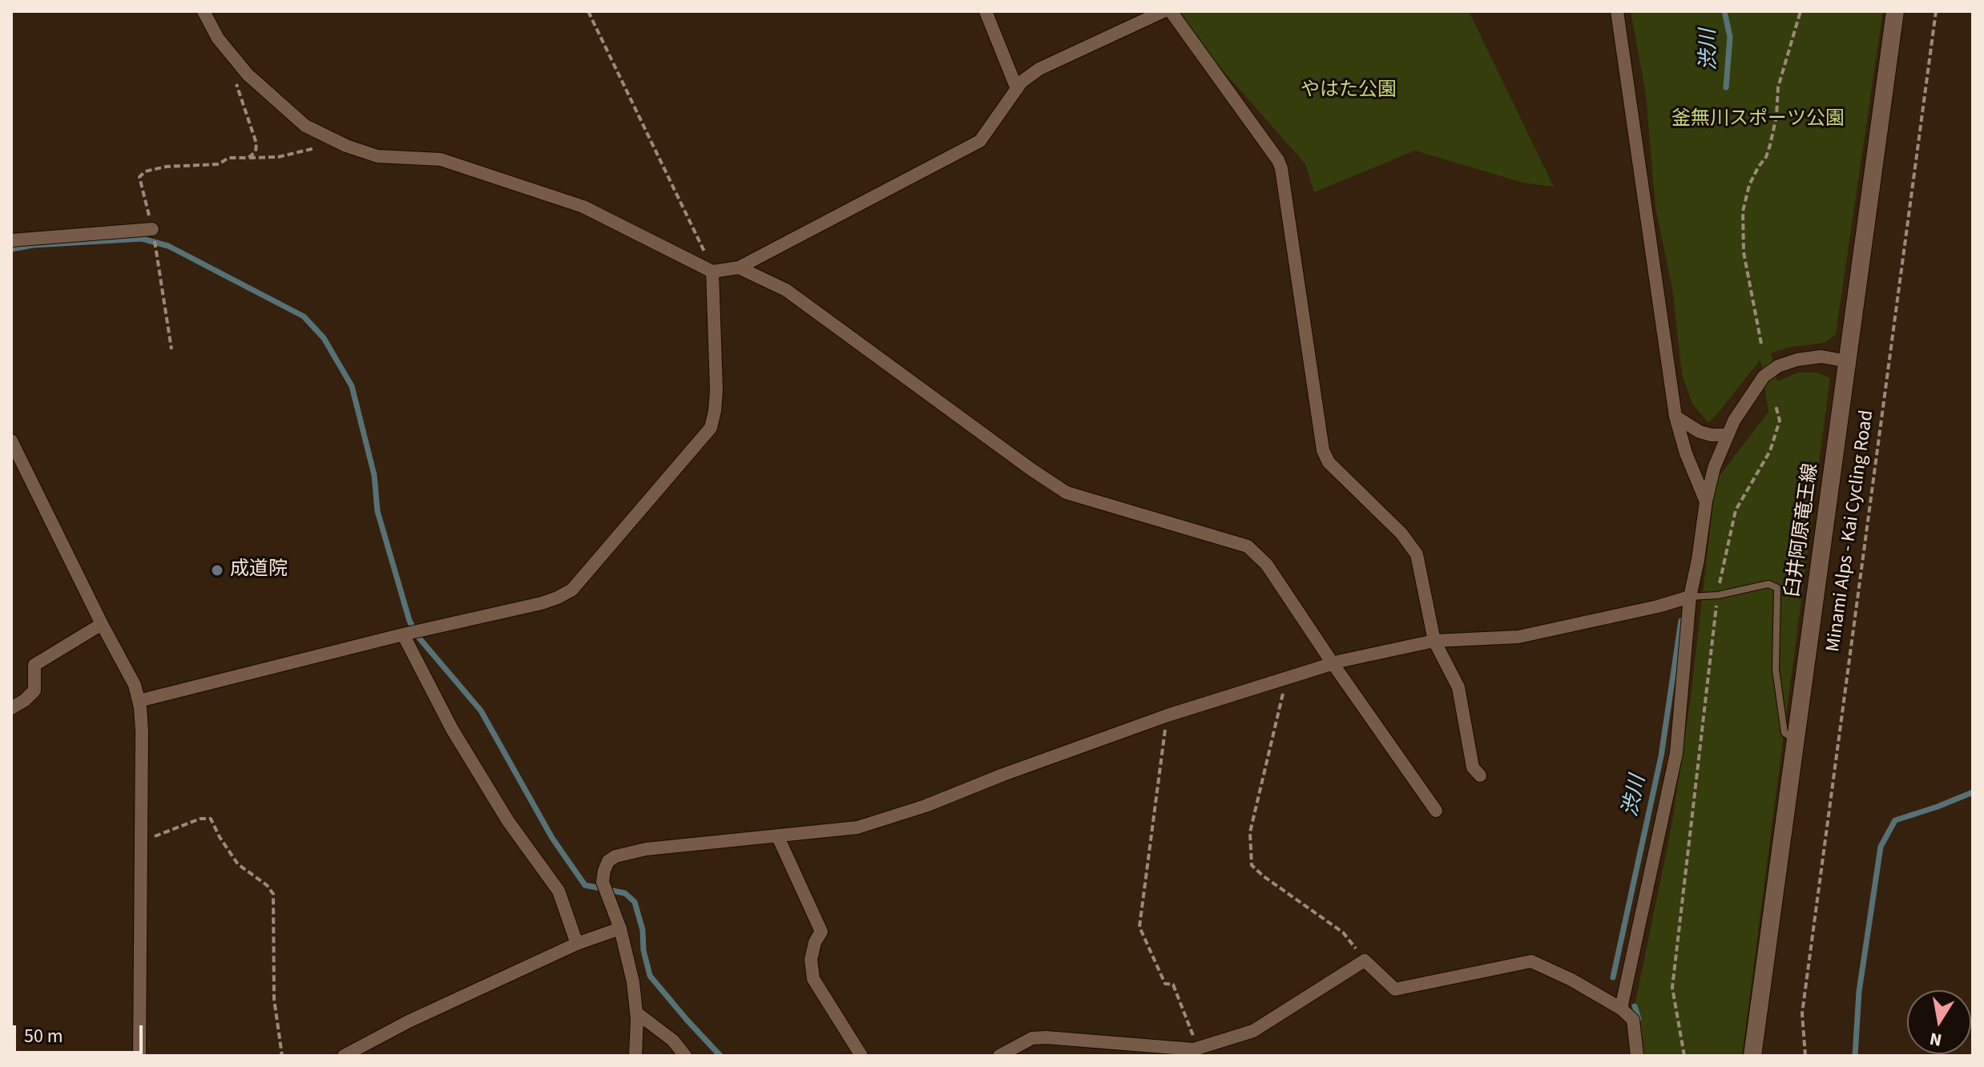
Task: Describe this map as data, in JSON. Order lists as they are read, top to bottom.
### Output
{
  "streets": {
    "main road": ["臼井阿原竜王線"],
    "path": ["Minami Alps - Kai Cycling Road"]
  },
  "water": ["渋川"],
  "parks": ["やはた公園", "釜無川スポーツ公園"],
  "places": ["成道院"],
  "scale_bar": "50 m",
  "north": "bottom"
}
